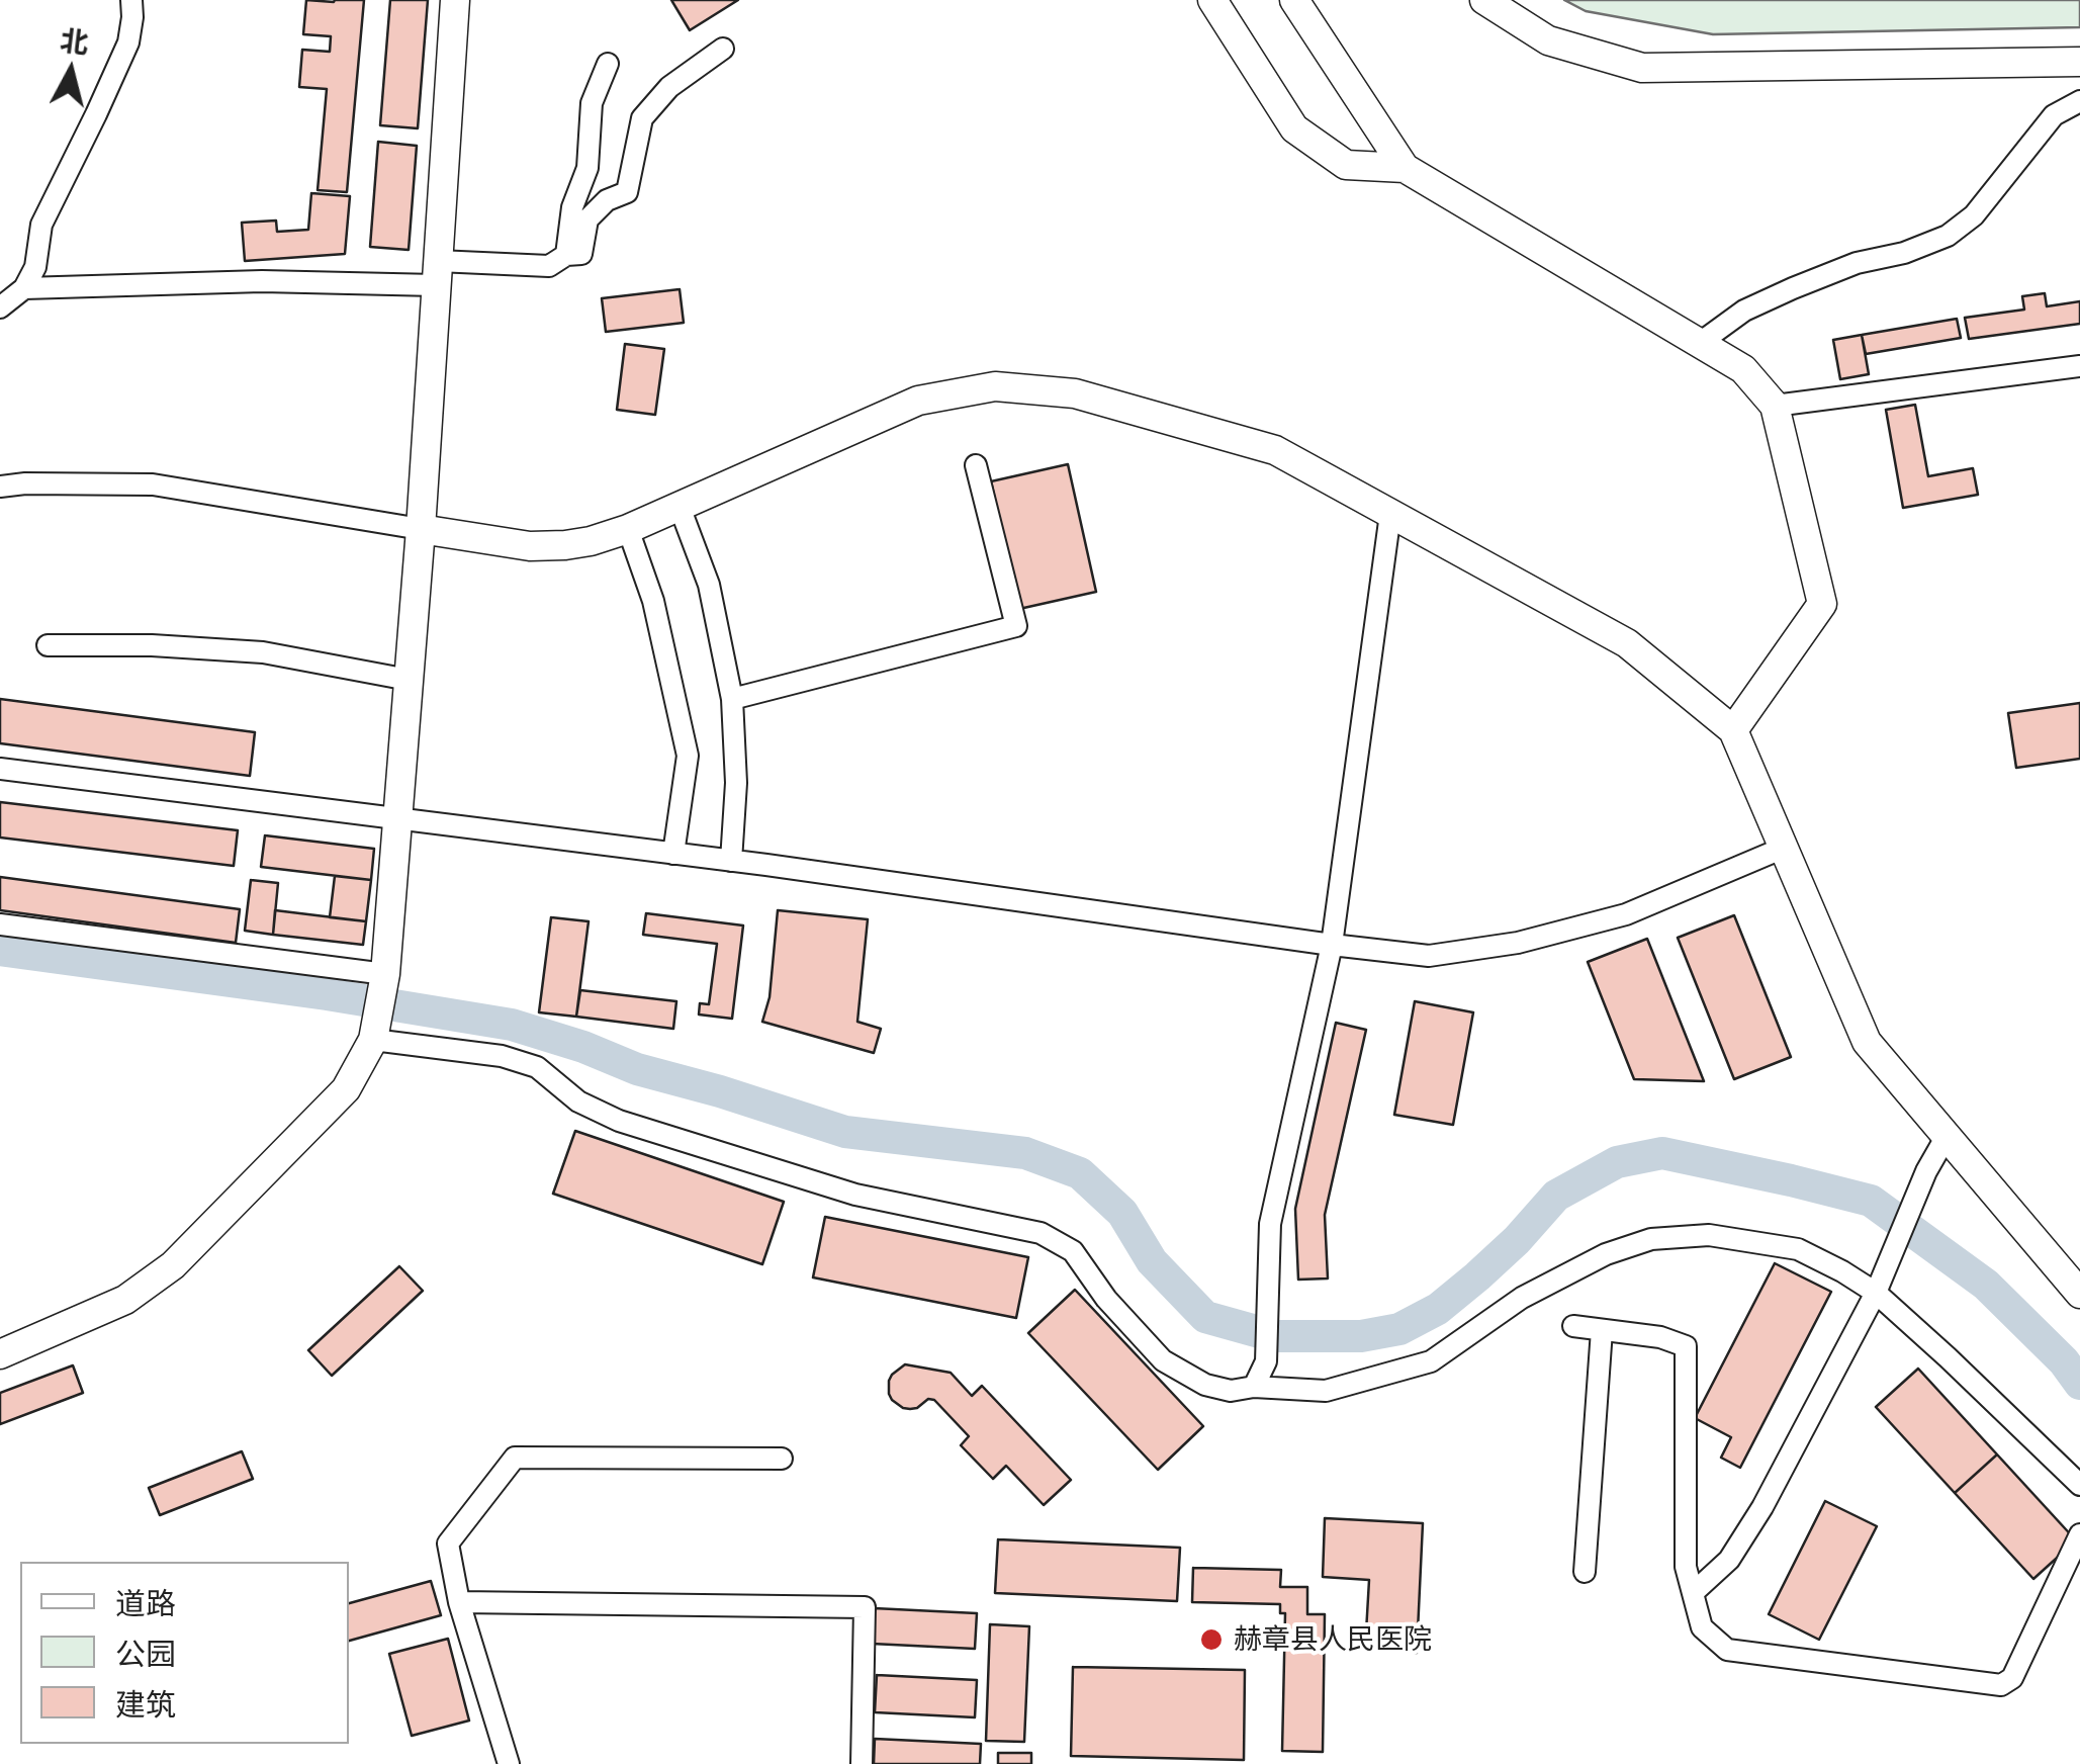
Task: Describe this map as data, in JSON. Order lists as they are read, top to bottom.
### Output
{
  "places": ["赫章县人民医院"],
  "legend": ["道路", "公园", "建筑"],
  "north": "top"
}
